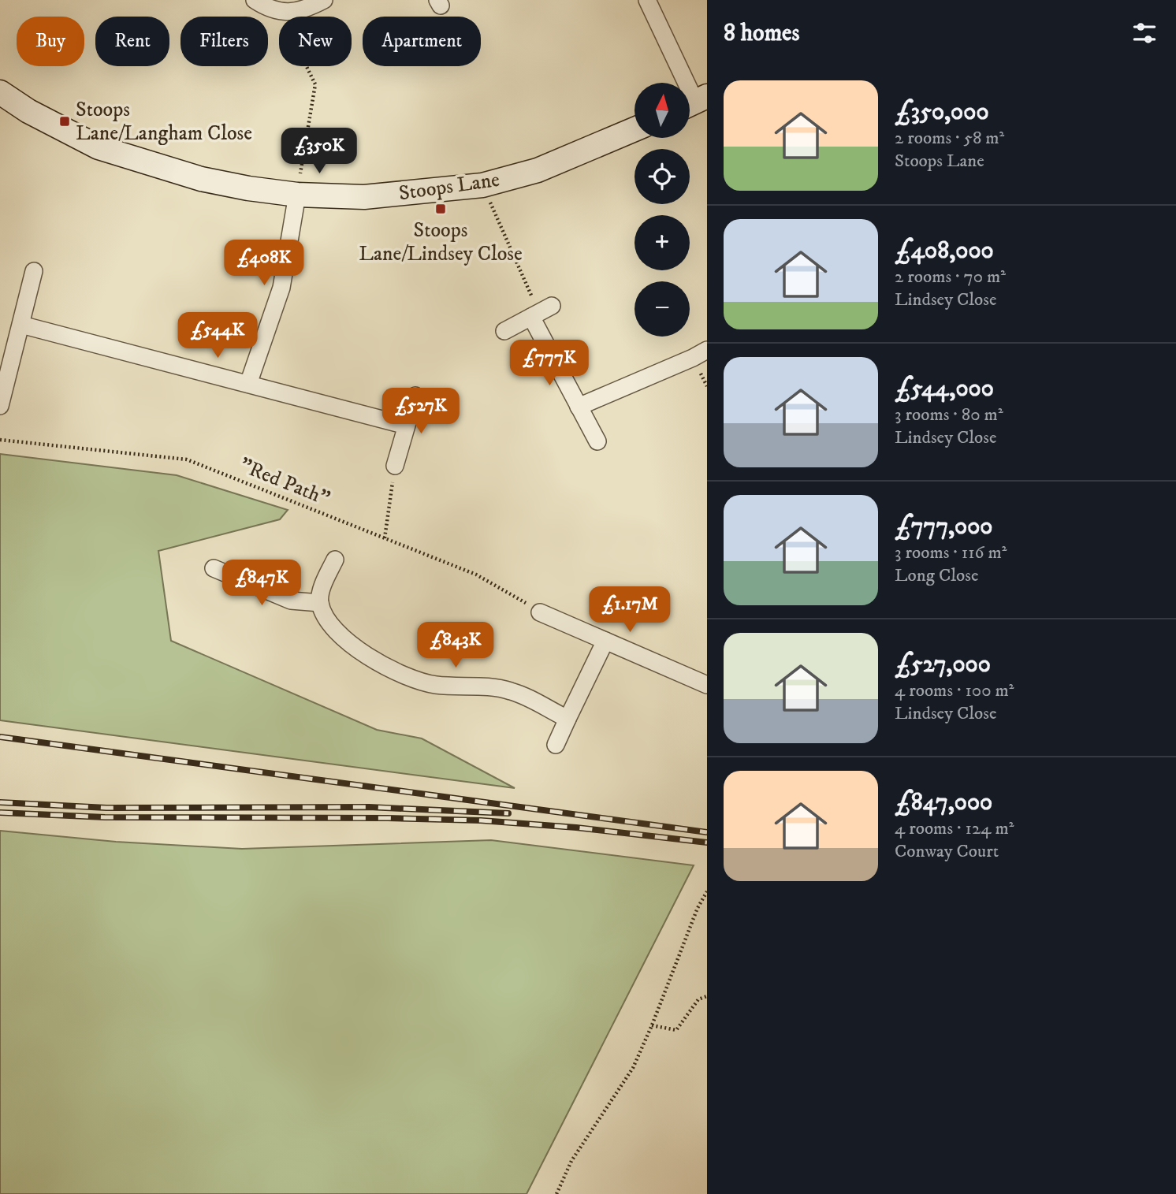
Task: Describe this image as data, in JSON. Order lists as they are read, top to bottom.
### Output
{
  "streets": {
    "street": ["Stoops Lane"],
    "path": ["\"Red Path\""]
  },
  "places": {
    "transit": ["Stoops Lane/Langham Close", "Stoops Lane/Lindsey Close"]
  },
  "north": "top",
  "page": {
    "heading": "8 homes",
    "chip": [
      "Buy",
      "Rent",
      "Filters",
      "New",
      "Apartment"
    ],
    "list": [
      {
        "name": "£350,000",
        "note": "2 rooms · 58 m² · Stoops Lane"
      },
      {
        "name": "£408,000",
        "note": "2 rooms · 70 m² · Lindsey Close"
      },
      {
        "name": "£544,000",
        "note": "3 rooms · 80 m² · Lindsey Close"
      },
      {
        "name": "£777,000",
        "note": "3 rooms · 116 m² · Long Close"
      },
      {
        "name": "£527,000",
        "note": "4 rooms · 100 m² · Lindsey Close"
      },
      {
        "name": "£847,000",
        "note": "4 rooms · 124 m² · Conway Court"
      }
    ],
    "map_buttons": ["+", "−"],
    "price": [
      "£350K",
      "£408K",
      "£544K",
      "£777K",
      "£527K",
      "£847K",
      "£1.17M",
      "£843K"
    ]
  }
}
